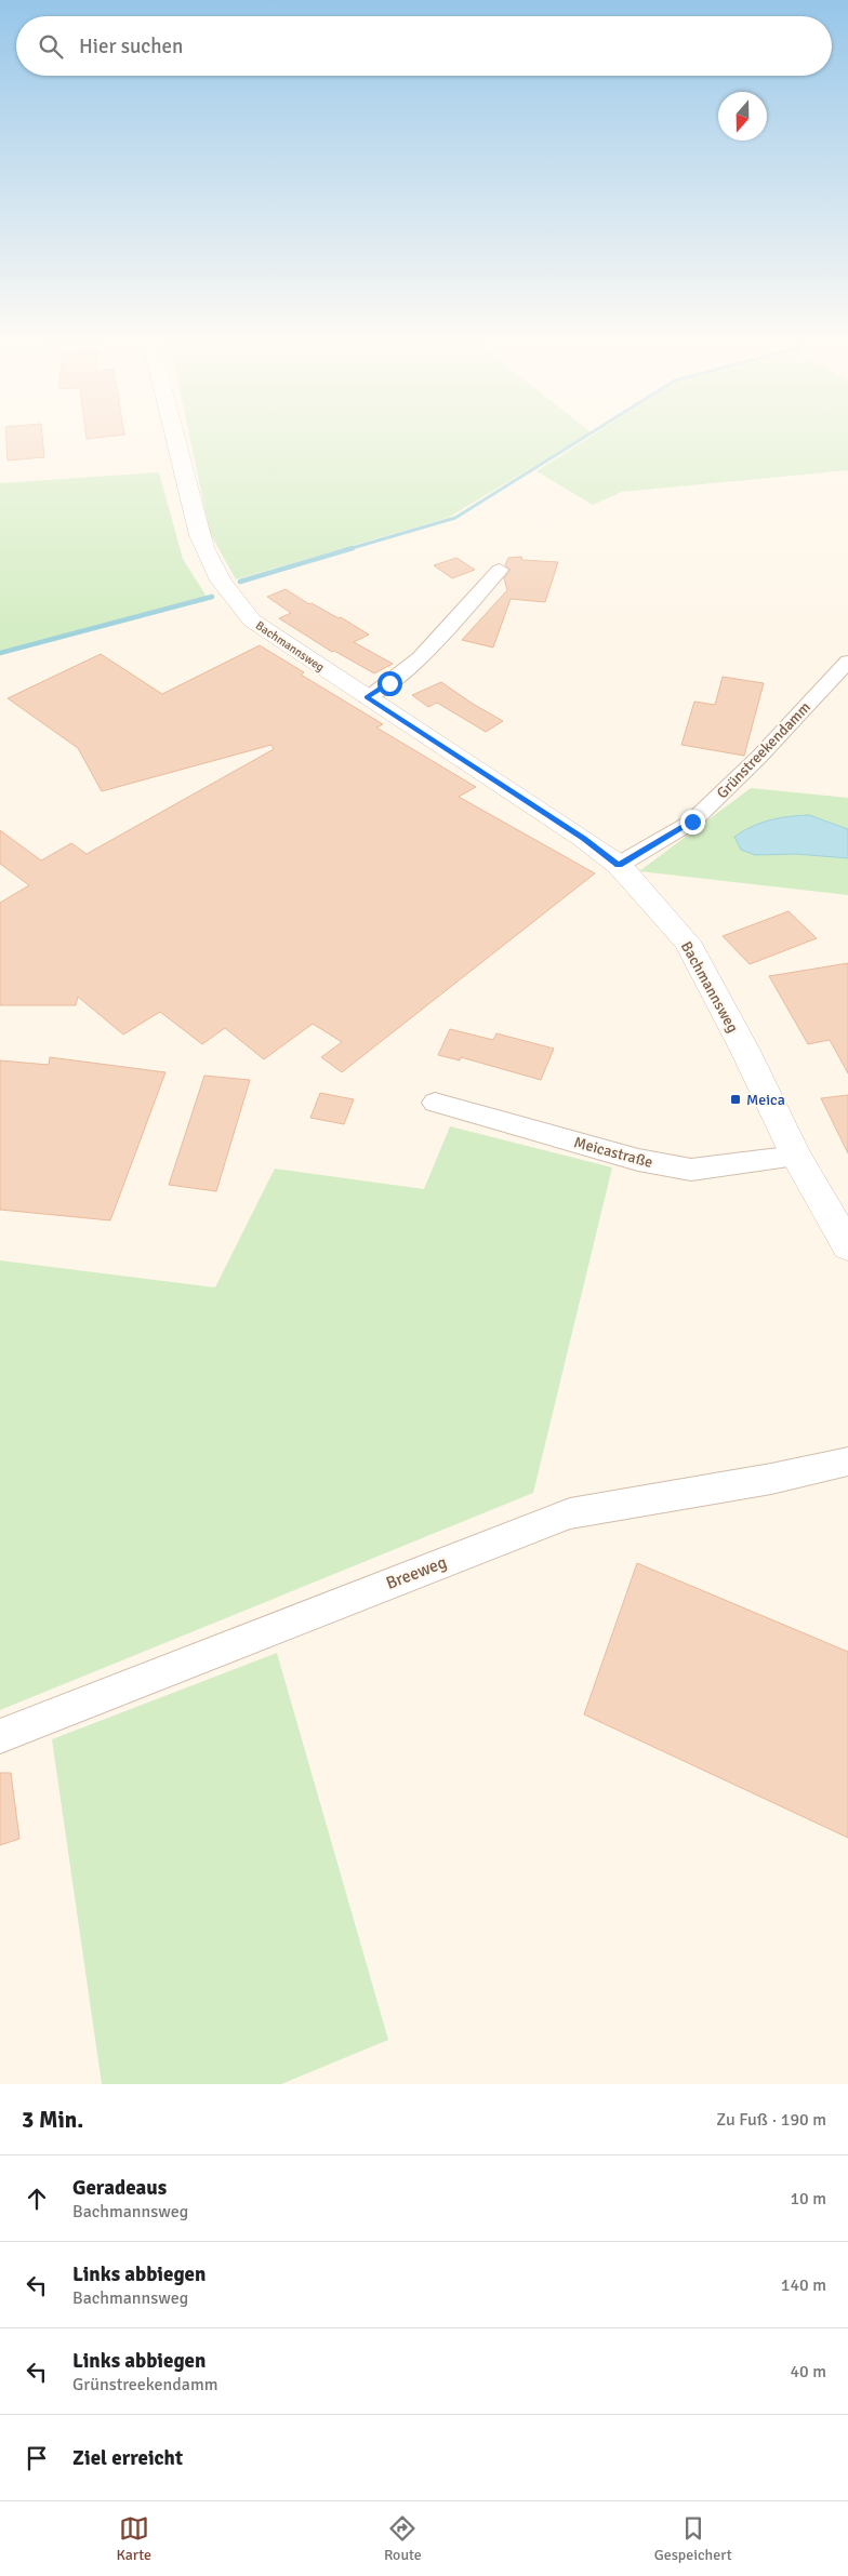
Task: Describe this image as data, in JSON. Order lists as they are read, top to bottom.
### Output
{
  "streets": {
    "street": [
      "Bachmannsweg",
      "Grünstreekendamm",
      "Meicastraße",
      "Breeweg"
    ]
  },
  "crossings": [
    ["Bachmannsweg", "Grünstreekendamm"],
    ["Bachmannsweg", "Meicastraße"]
  ],
  "places": {
    "transit": ["Meica"]
  },
  "north": "bottom",
  "page": {
    "search": "Hier suchen",
    "heading": ["3 Min.", "Zu Fuß · 190 m"],
    "list": [
      ["Geradeaus", "Bachmannsweg", "10 m"],
      ["Links abbiegen", "Bachmannsweg", "140 m"],
      ["Links abbiegen", "Grünstreekendamm", "40 m"],
      "Ziel erreicht"
    ],
    "nav": ["Karte", "Route", "Gespeichert"]
  }
}
